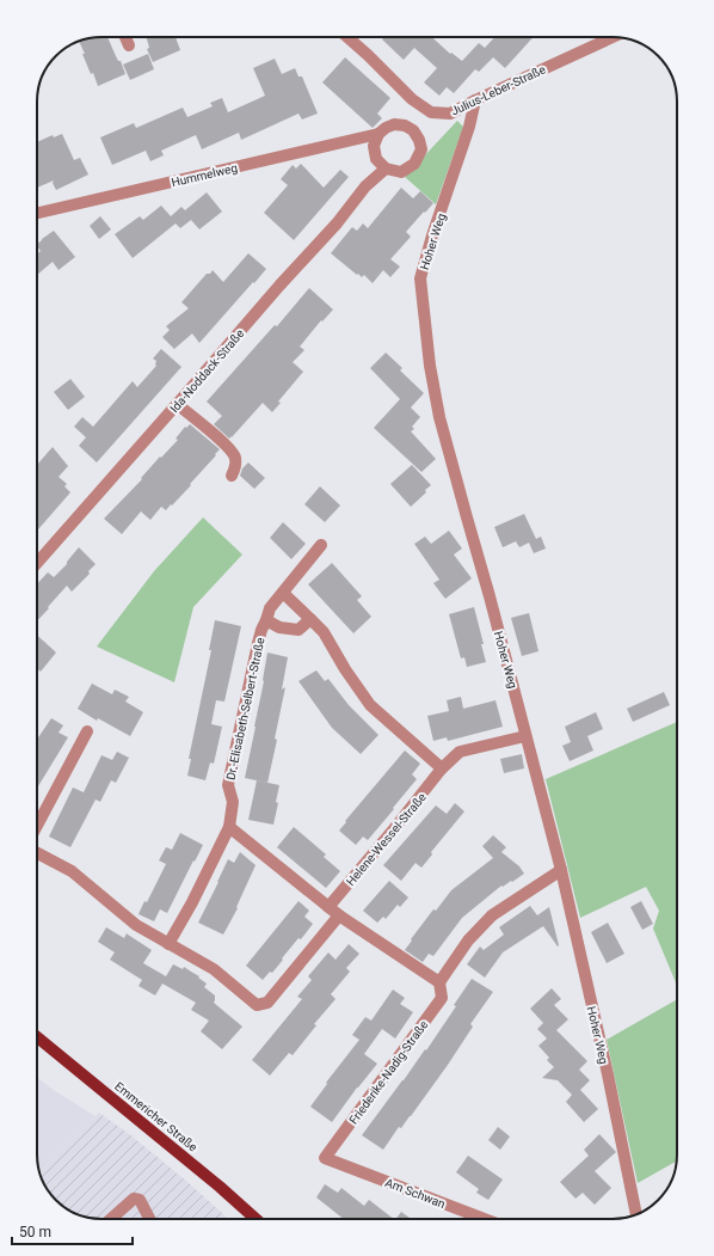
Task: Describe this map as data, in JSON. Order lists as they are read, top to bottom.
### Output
{
  "streets": {
    "main road": ["Emmericher Straße"],
    "street": [
      "Julius-Leber-Straße",
      "Hummelweg",
      "Hoher Weg",
      "Ida-Noddack-Straße",
      "Dr.-Elisabeth-Selbert-Straße",
      "Helene-Wessel-Straße",
      "Friederike-Nadig-Straße",
      "Am Schwan"
    ]
  },
  "crossings": [
    ["Julius-Leber-Straße", "Hoher Weg"],
    ["Hummelweg", "Ida-Noddack-Straße"],
    ["Hoher Weg", "Helene-Wessel-Straße"],
    ["Hoher Weg", "Friederike-Nadig-Straße"],
    ["Friederike-Nadig-Straße", "Am Schwan"]
  ],
  "scale_bar": "50 m"
}
